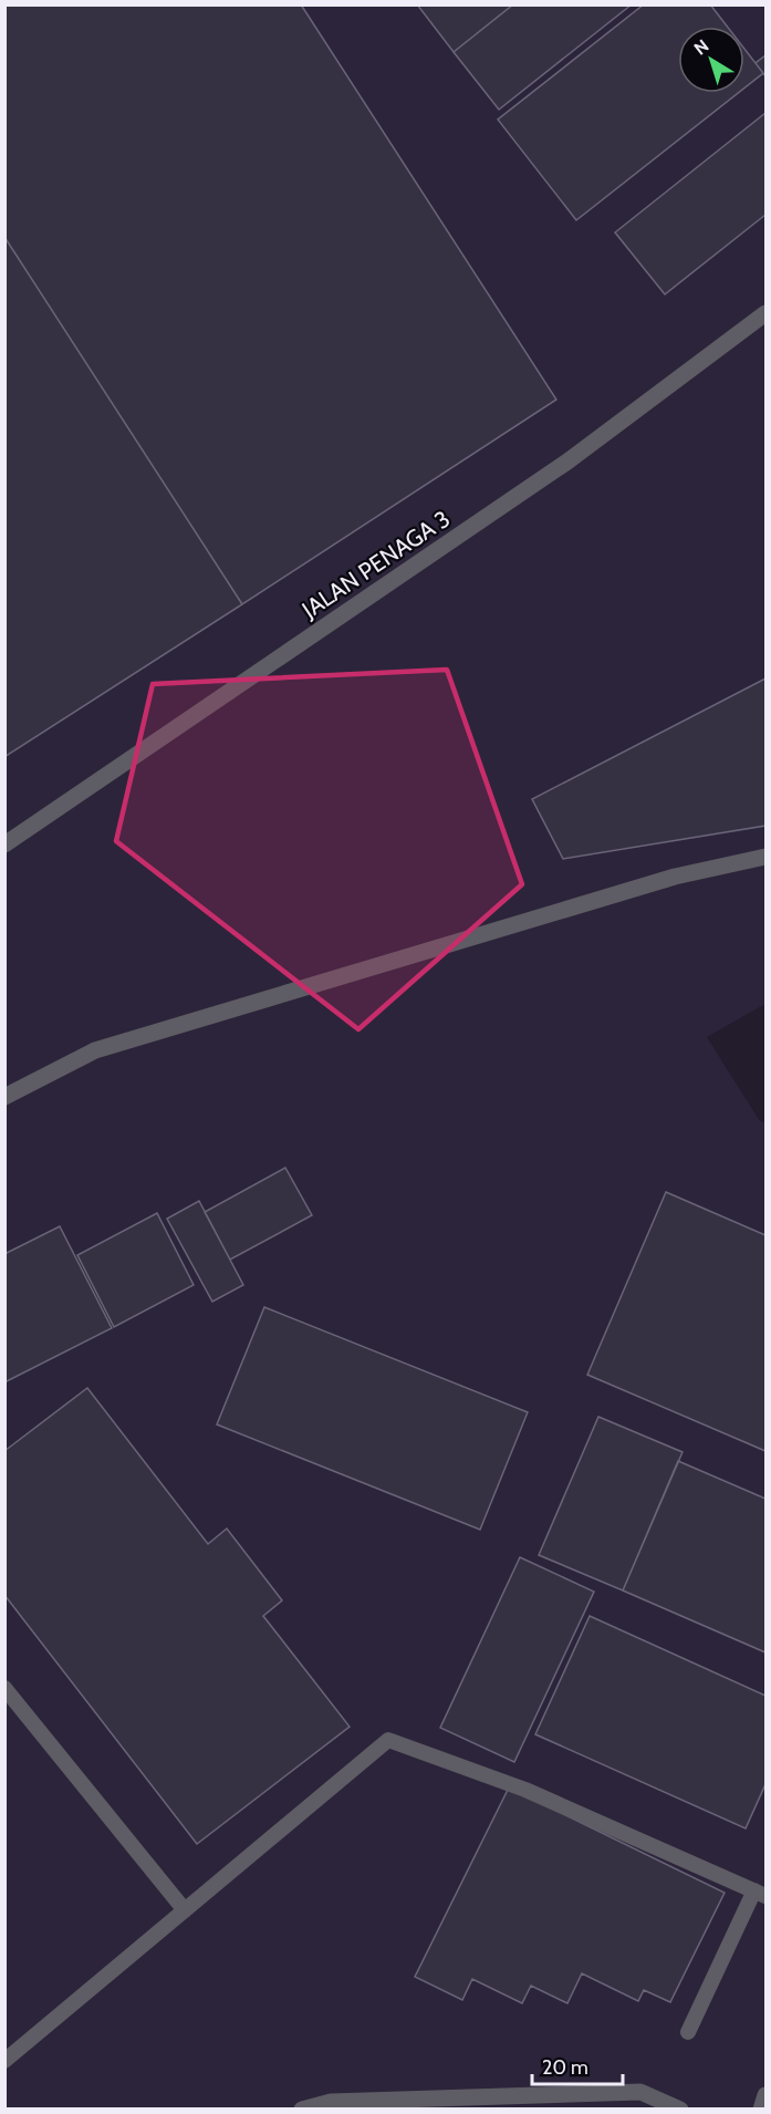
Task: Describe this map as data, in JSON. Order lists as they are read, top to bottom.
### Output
{
  "streets": {
    "street": ["JALAN PENAGA 3"]
  },
  "scale_bar": "20 m",
  "north": "top left"
}
